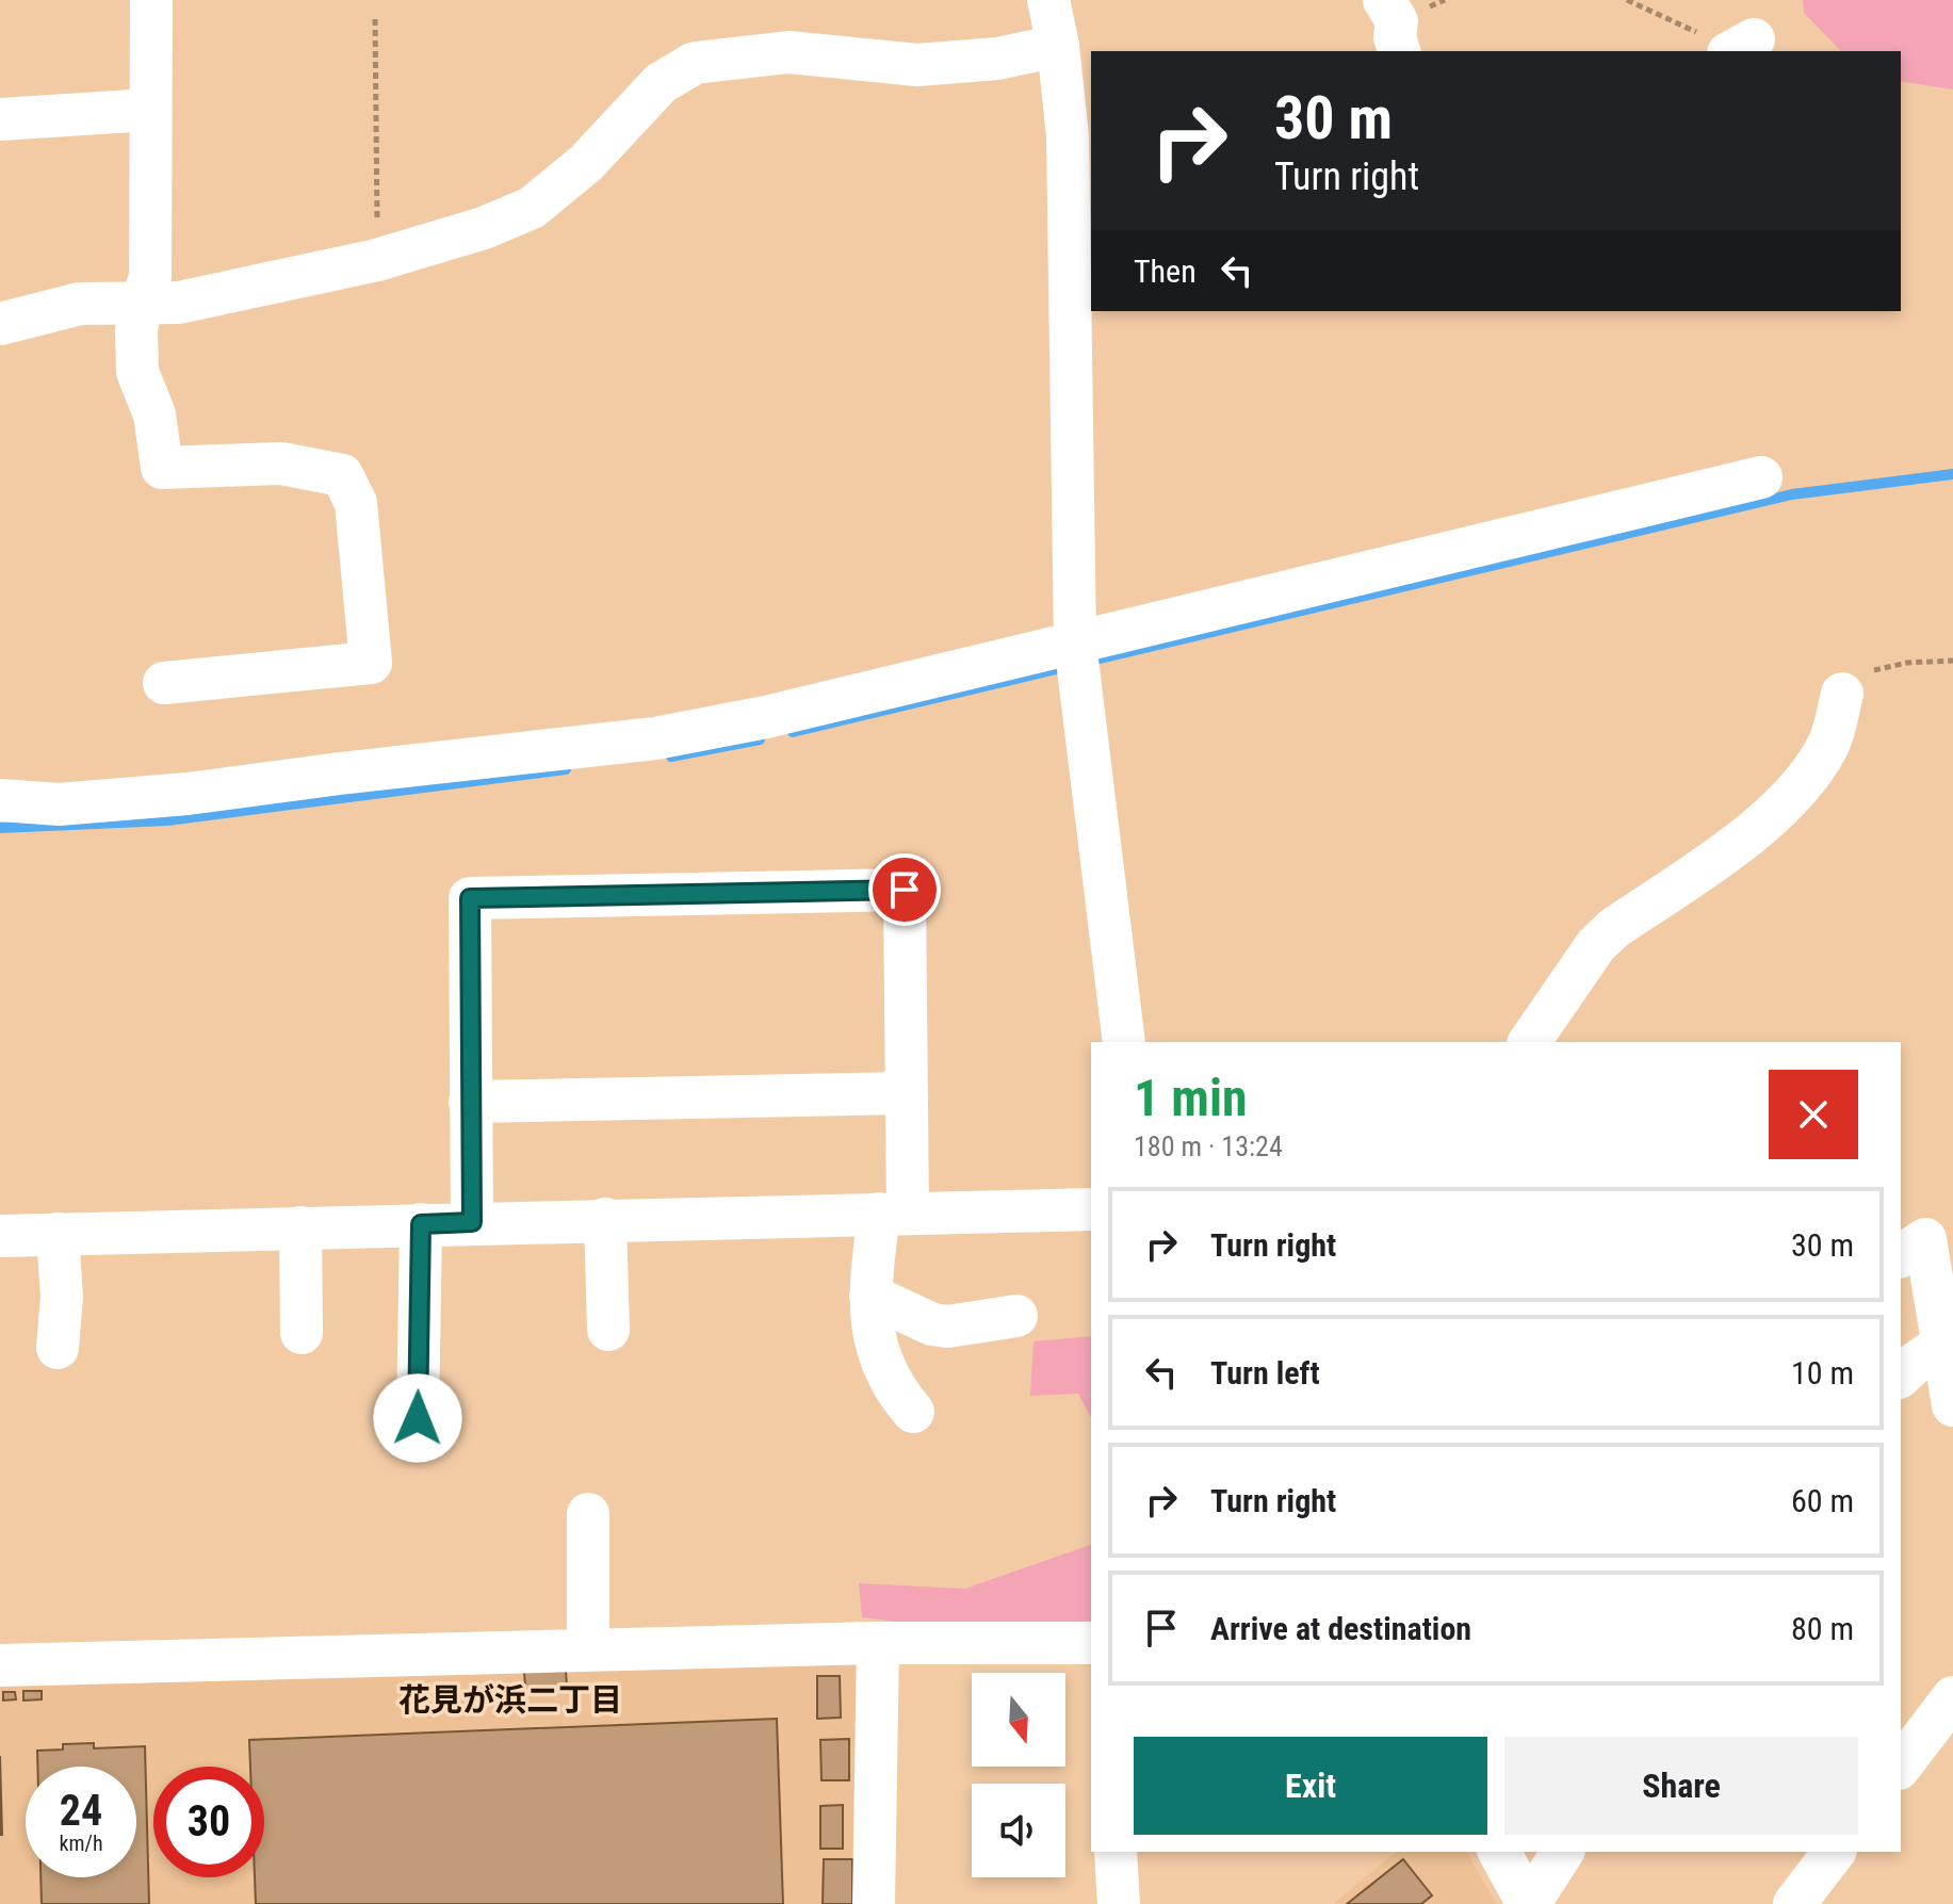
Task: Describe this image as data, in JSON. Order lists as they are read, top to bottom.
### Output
{
  "districts": ["花見が浜二丁目"],
  "north": "bottom",
  "page": {
    "turn": ["30 m", "Turn right"],
    "then": "Then",
    "heading": ["1 min", "180 m · 13:24"],
    "list": [
      {
        "name": "Turn right",
        "value": "30 m"
      },
      {
        "name": "Turn left",
        "value": "10 m"
      },
      {
        "name": "Turn right",
        "value": "60 m"
      },
      {
        "name": "Arrive at destination",
        "value": "80 m"
      }
    ],
    "buttons": ["Exit", "Share"],
    "speed": "24 km/h",
    "limit": "30"
  }
}
